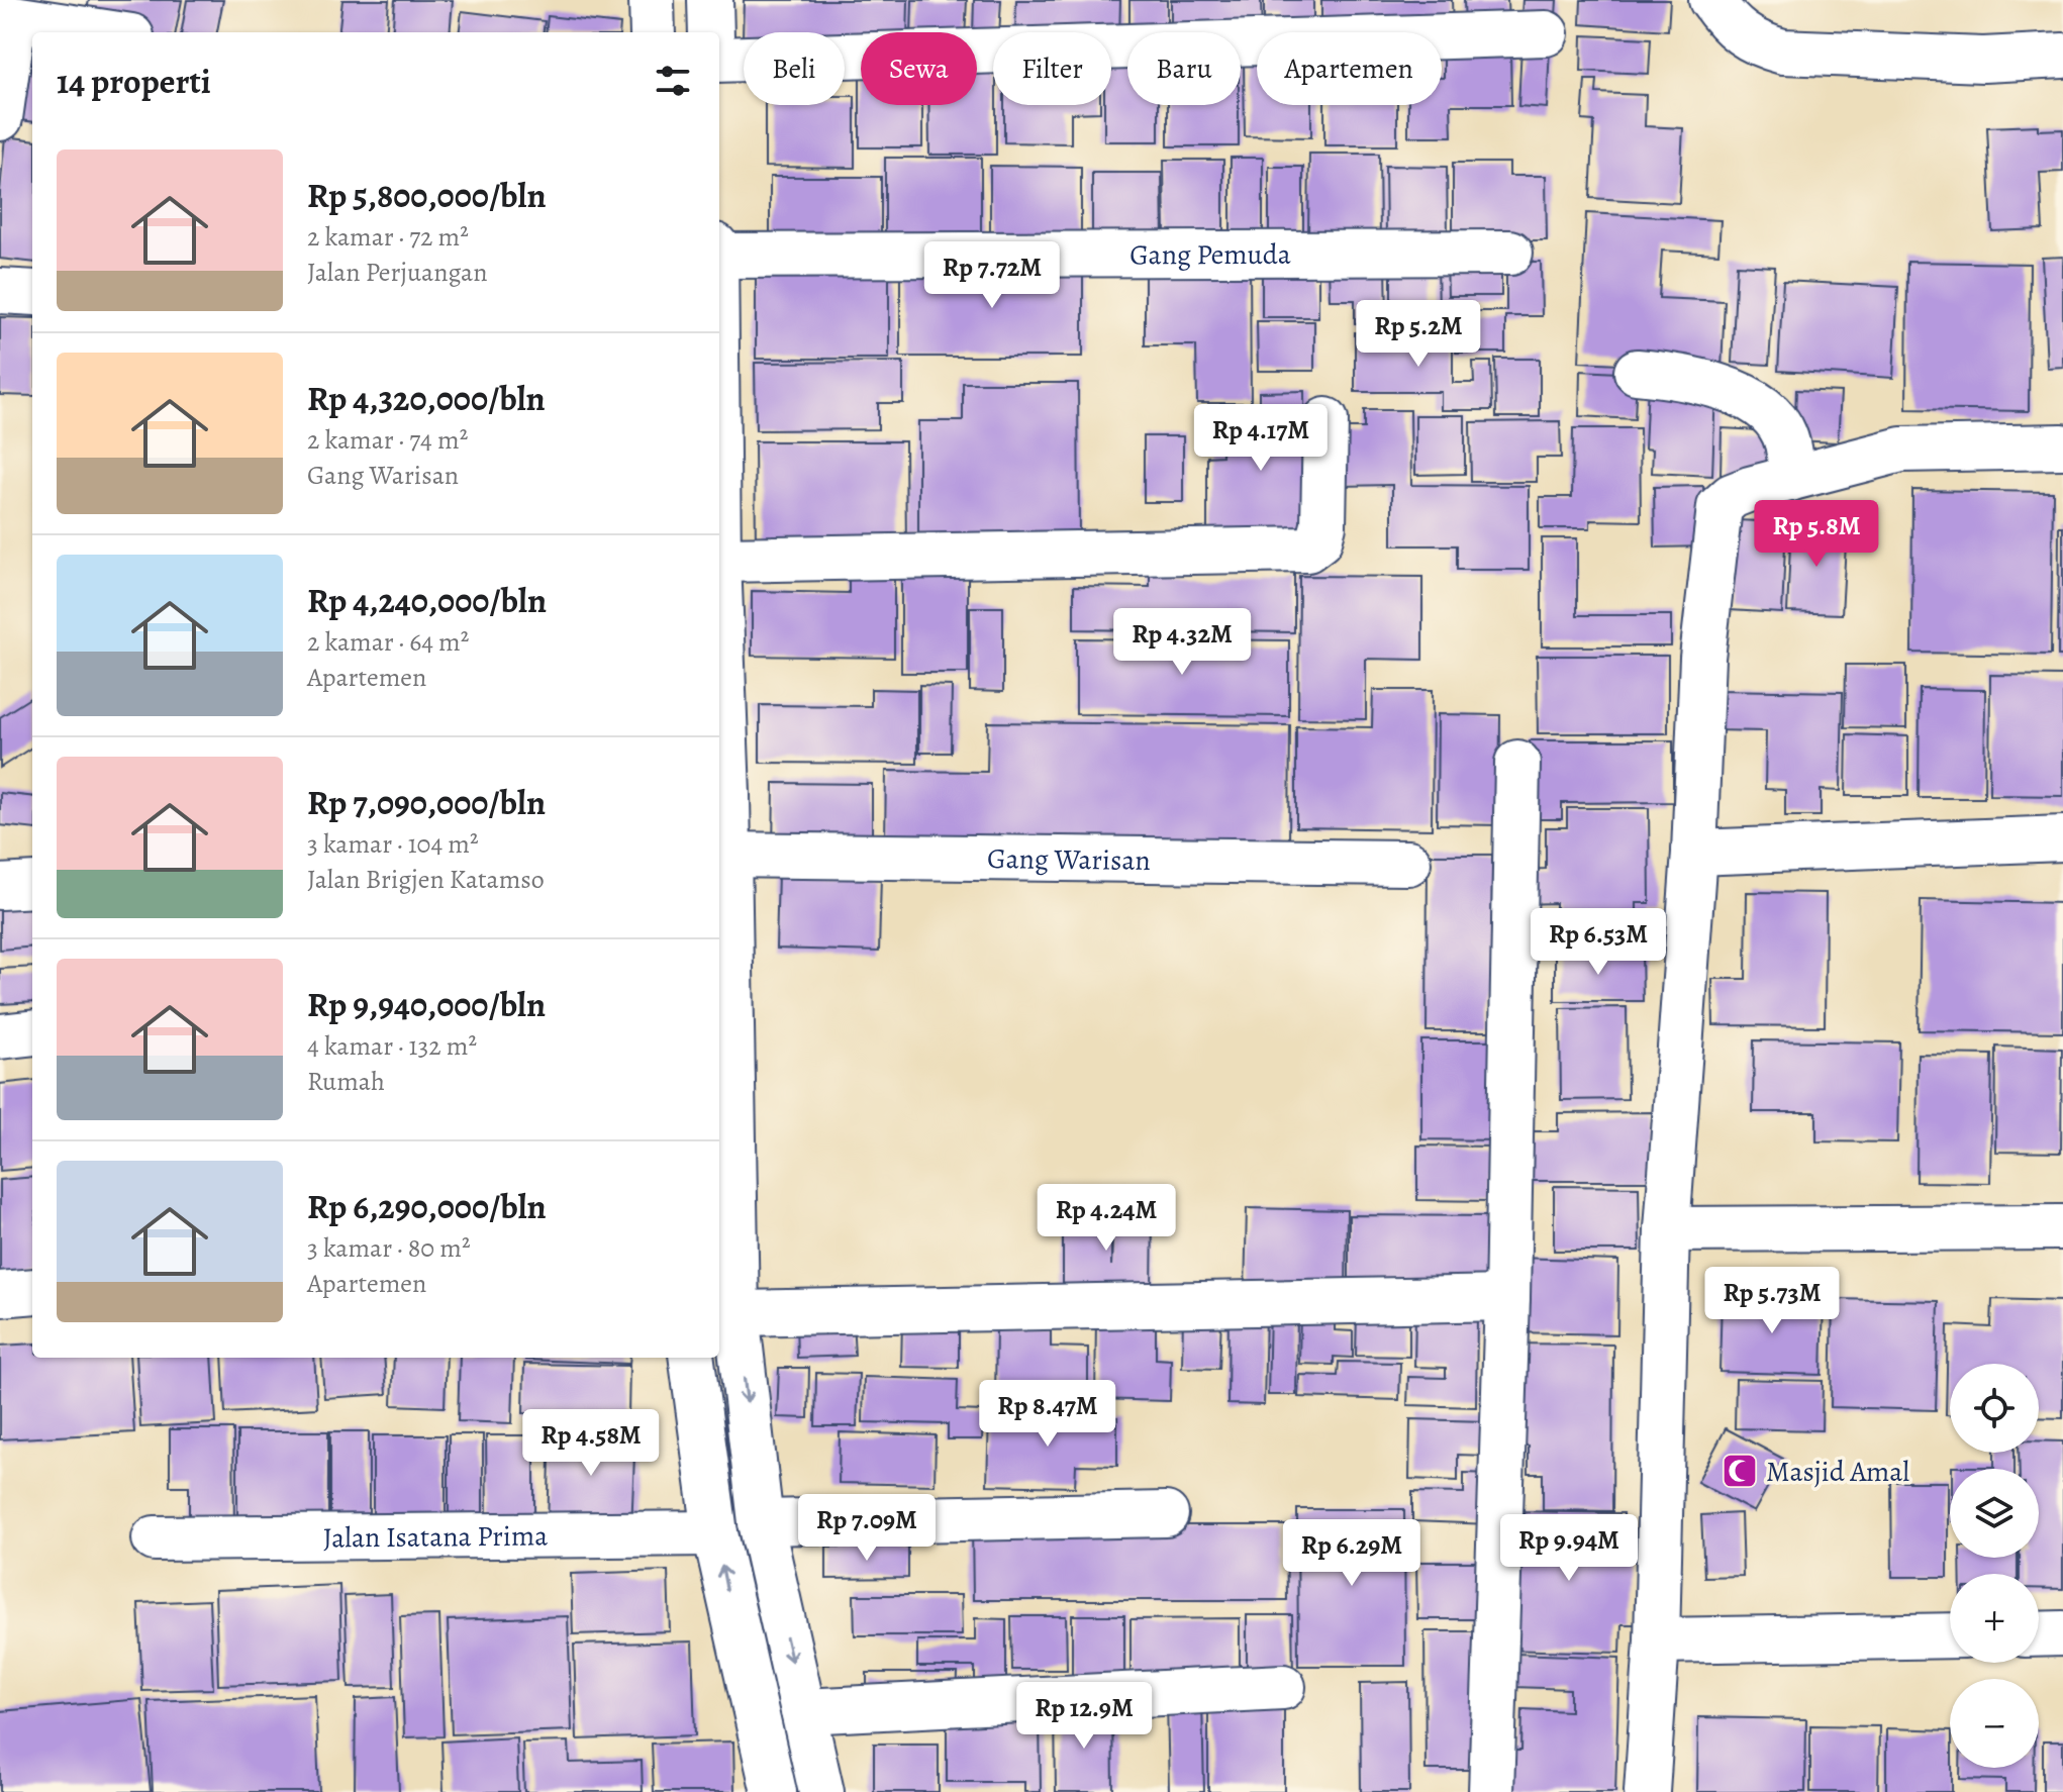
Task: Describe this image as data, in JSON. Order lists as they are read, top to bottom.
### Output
{
  "streets": {
    "street": ["Gang Pemuda", "Gang Warisan", "Jalan Isatana Prima"]
  },
  "places": {
    "mosque": ["Masjid Amal"]
  },
  "page": {
    "chip": [
      "Beli",
      "Sewa",
      "Filter",
      "Baru",
      "Apartemen"
    ],
    "heading": "14 properti",
    "list": [
      {
        "name": "Rp 5,800,000/bln",
        "note": "2 kamar · 72 m² · Jalan Perjuangan"
      },
      {
        "name": "Rp 4,320,000/bln",
        "note": "2 kamar · 74 m² · Gang Warisan"
      },
      {
        "name": "Rp 4,240,000/bln",
        "note": "2 kamar · 64 m² · Apartemen"
      },
      {
        "name": "Rp 7,090,000/bln",
        "note": "3 kamar · 104 m² · Jalan Brigjen Katamso"
      },
      {
        "name": "Rp 9,940,000/bln",
        "note": "4 kamar · 132 m² · Rumah"
      },
      {
        "name": "Rp 6,290,000/bln",
        "note": "3 kamar · 80 m² · Apartemen"
      }
    ],
    "price": [
      "Rp 7.72M",
      "Rp 5.2M",
      "Rp 4.17M",
      "Rp 5.8M",
      "Rp 4.32M",
      "Rp 6.53M",
      "Rp 4.24M",
      "Rp 5.73M",
      "Rp 8.47M",
      "Rp 4.58M",
      "Rp 7.09M",
      "Rp 9.94M",
      "Rp 6.29M",
      "Rp 12.9M"
    ],
    "map_buttons": ["+", "−"]
  }
}
